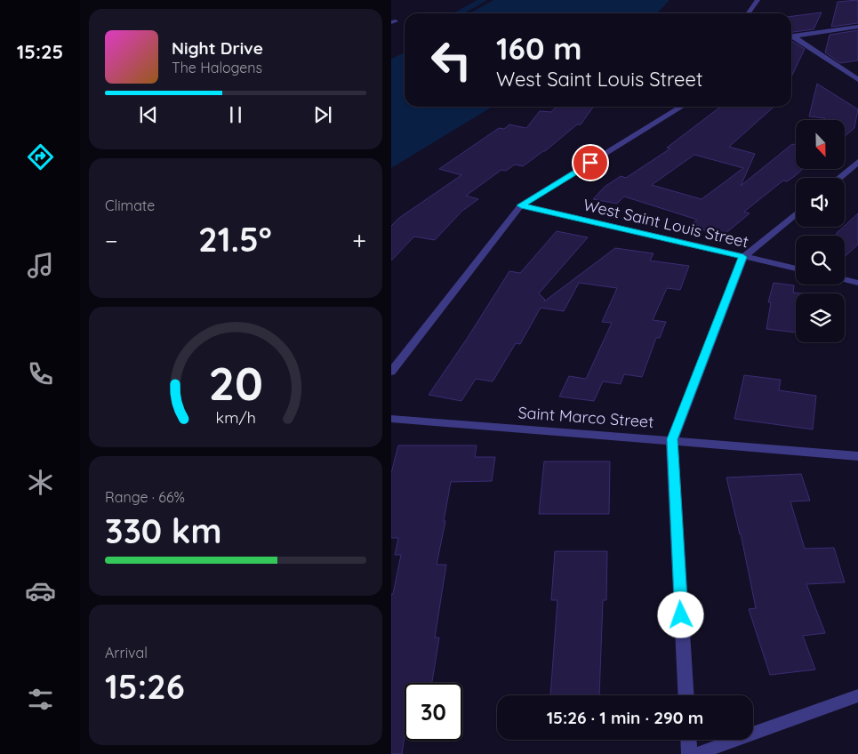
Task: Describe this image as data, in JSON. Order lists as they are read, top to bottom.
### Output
{
  "streets": {
    "street": ["West Saint Louis Street", "Saint Marco Street"]
  },
  "north": "bottom",
  "page": {
    "tabs": "15:25",
    "turn": ["160 m", "West Saint Louis Street"],
    "song": ["Night Drive", "The Halogens"],
    "tile": [
      "Climate",
      ["Range · 66%", "330 km"],
      ["Arrival", "15:26"]
    ],
    "heat": ["−", "21.5°", "+"],
    "limit": "30",
    "trip": "15:26 · 1 min · 290 m",
    "gauge": ["20", "km/h"]
  }
}
